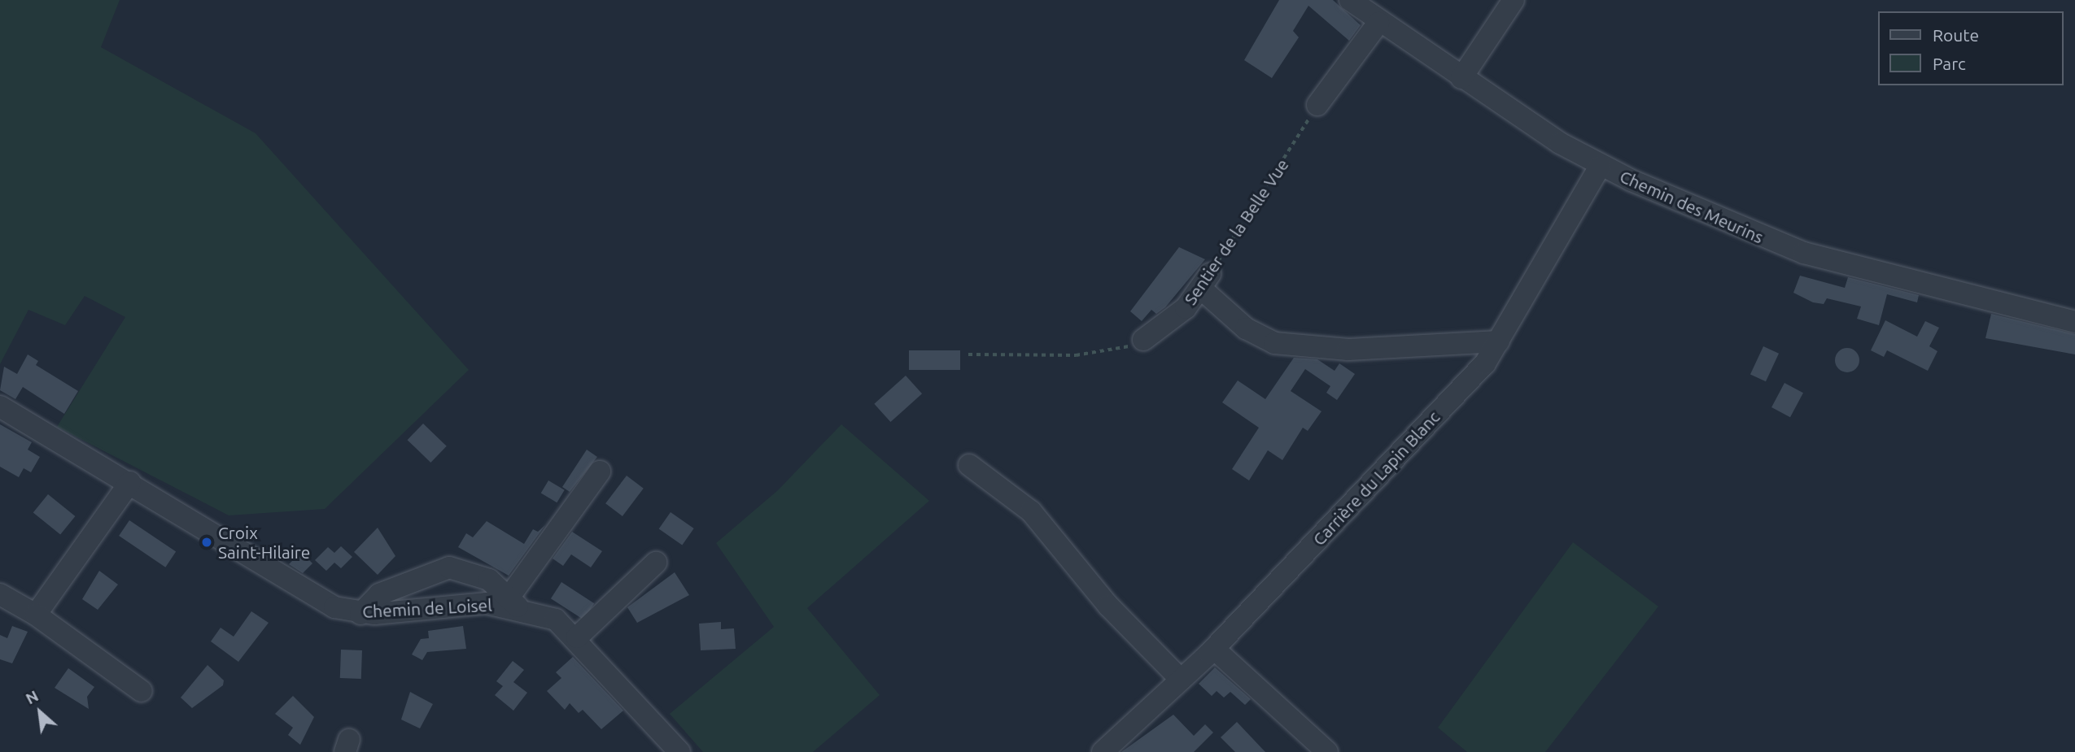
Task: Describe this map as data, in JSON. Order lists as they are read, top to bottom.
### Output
{
  "streets": {
    "street": [
      "Chemin des Meurins",
      "Sentier de la Belle Vue",
      "Carrière du Lapin Blanc",
      "Chemin de Loisel"
    ]
  },
  "crossings": [
    ["Chemin des Meurins", "Carrière du Lapin Blanc"]
  ],
  "places": ["Croix Saint-Hilaire"],
  "legend": ["Route", "Parc"],
  "north": "top left"
}
